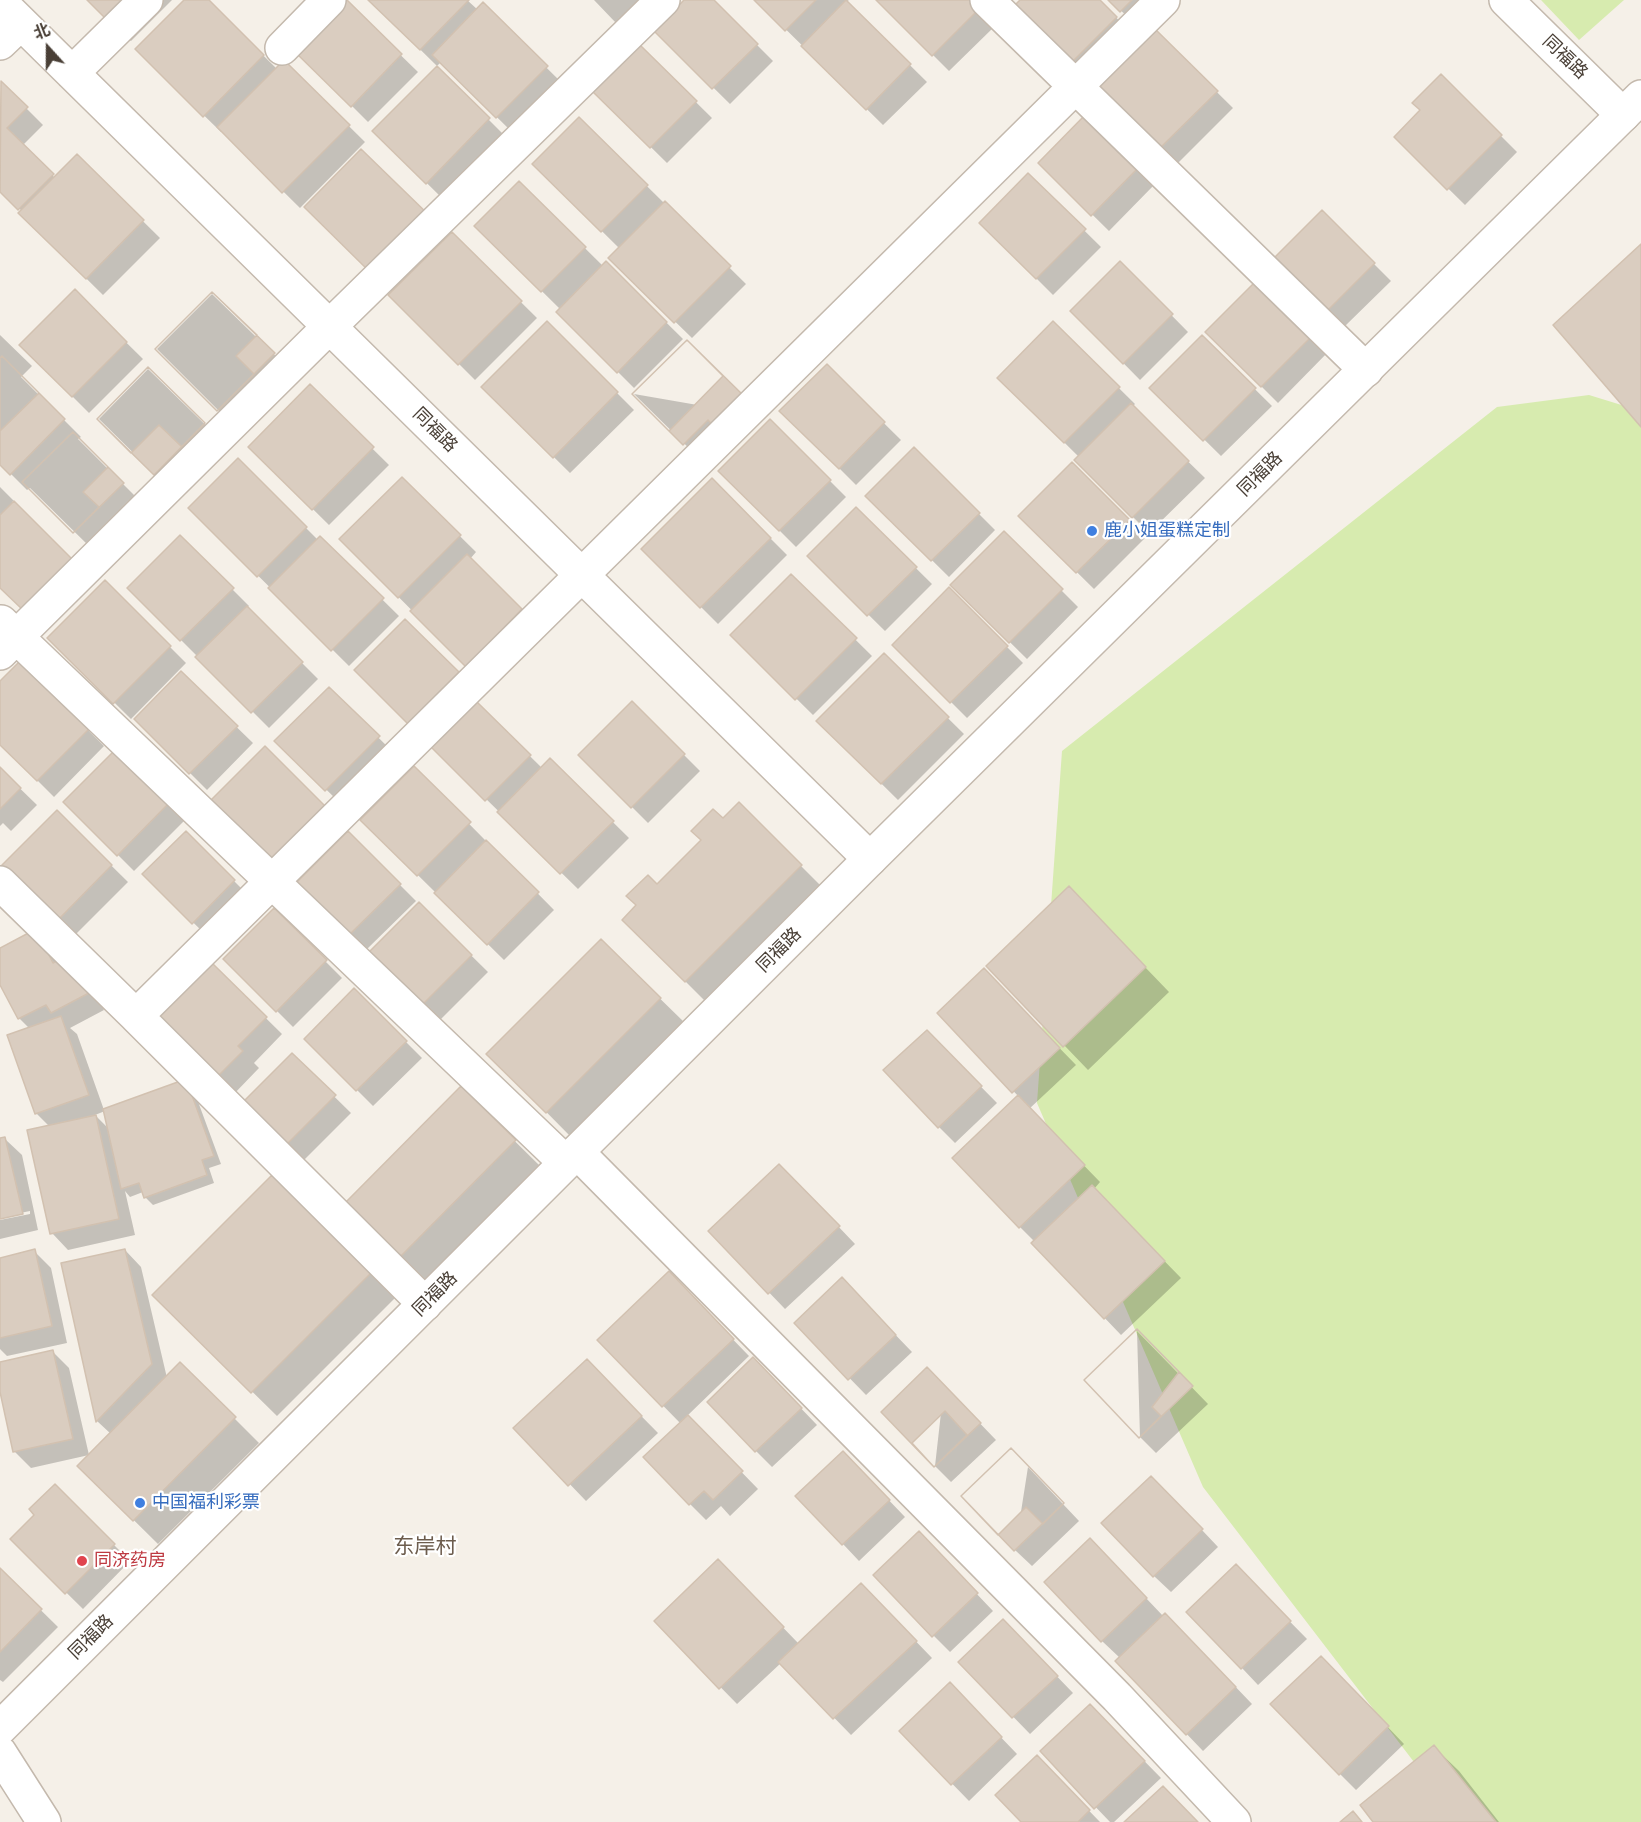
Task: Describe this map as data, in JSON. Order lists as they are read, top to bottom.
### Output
{
  "streets": {
    "street": ["同福路"]
  },
  "districts": ["东岸村"],
  "places": ["鹿小姐蛋糕定制", "中国福利彩票", "同济药房"],
  "north": "top"
}
